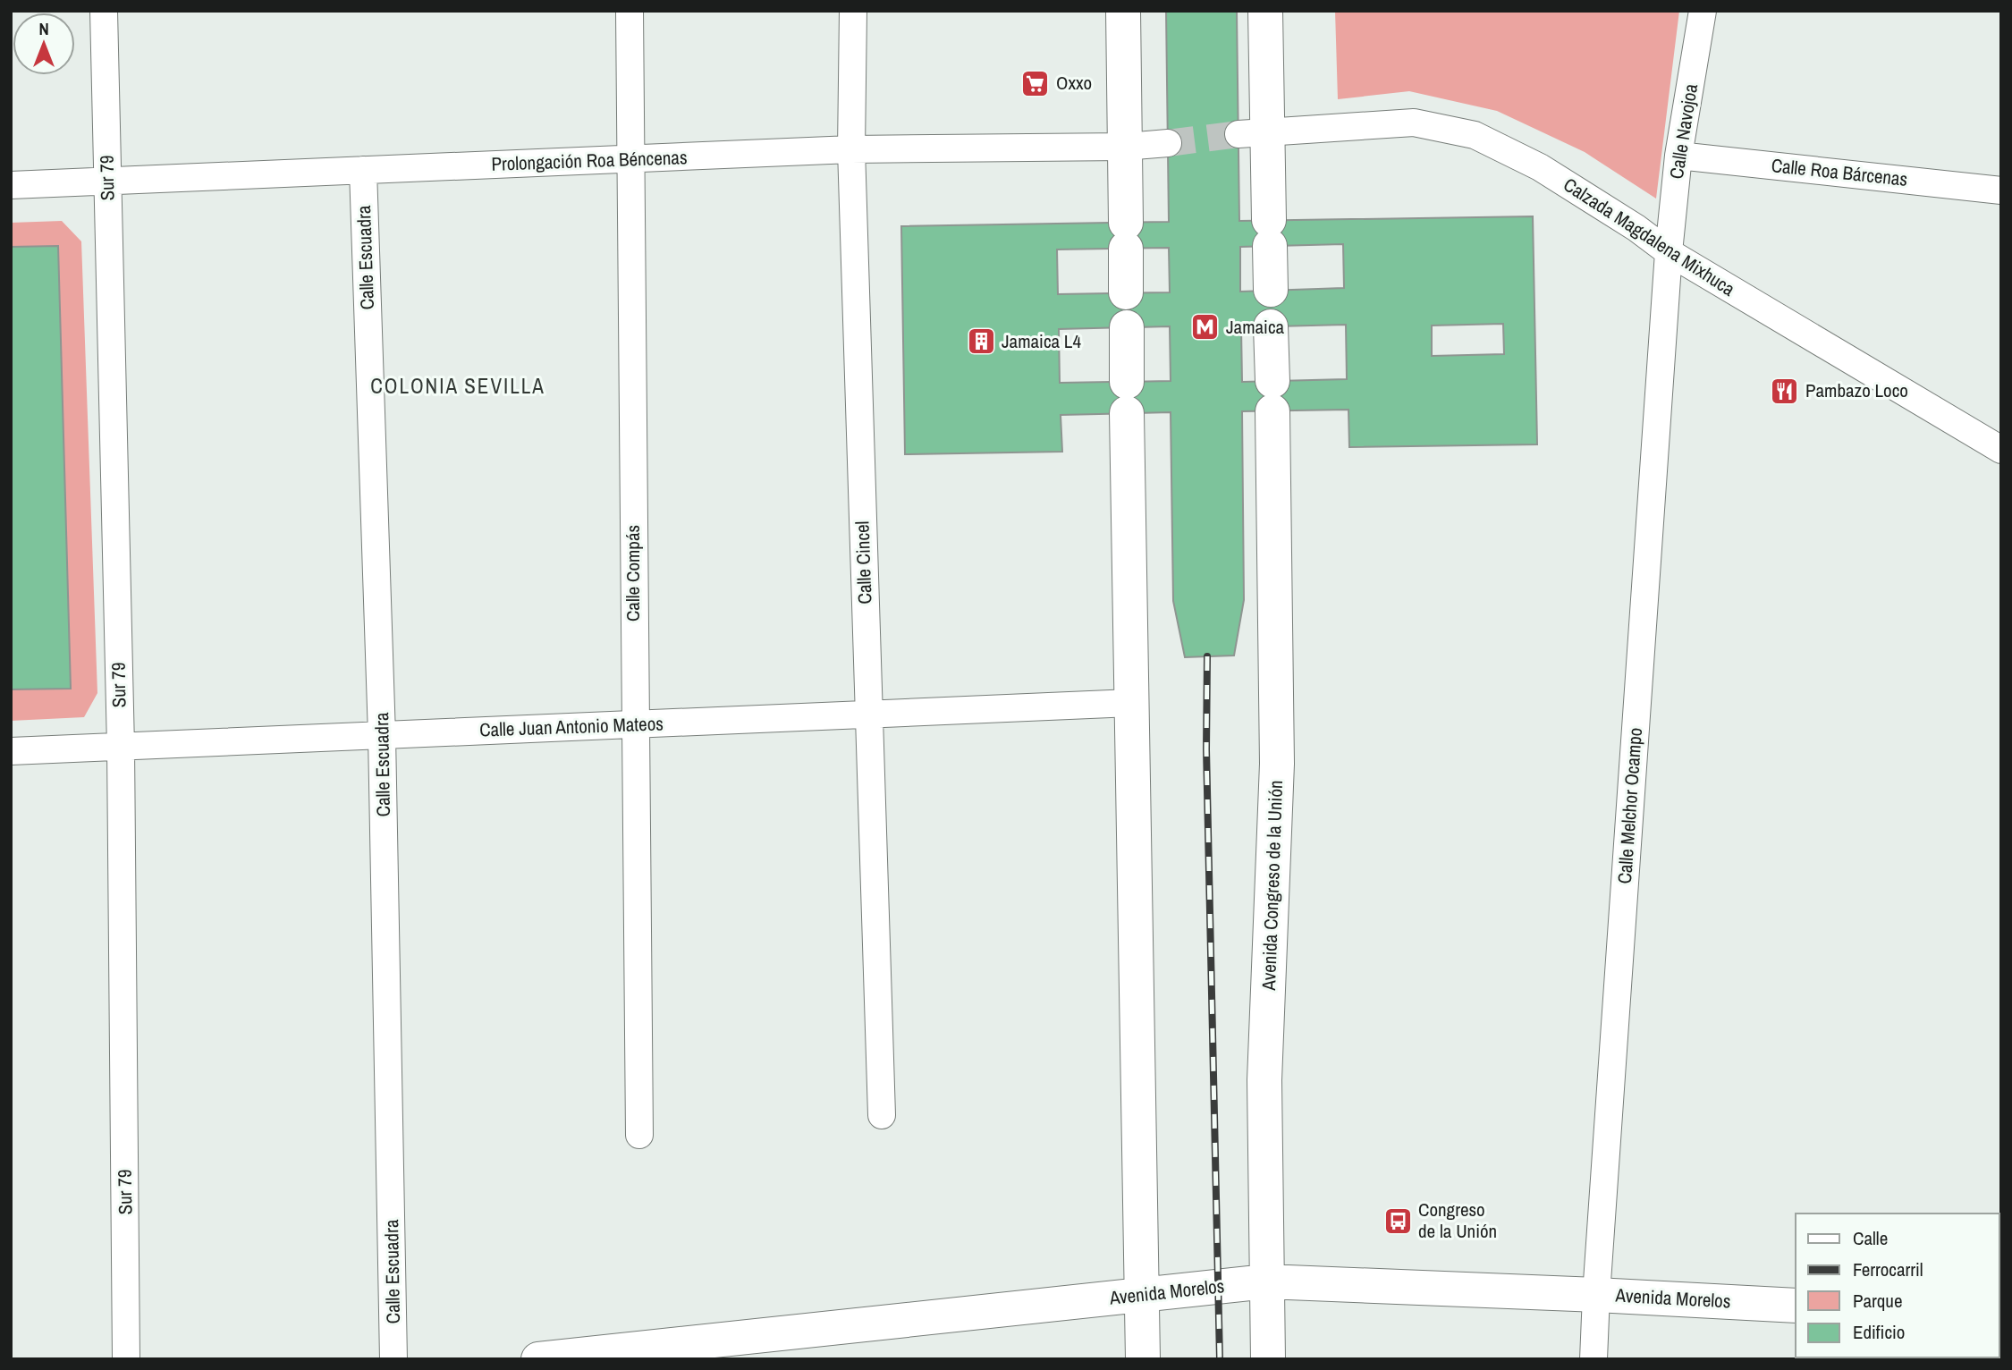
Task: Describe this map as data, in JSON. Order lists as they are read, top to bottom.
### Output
{
  "streets": {
    "main road": ["Avenida Congreso de la Unión", "Avenida Morelos"],
    "street": [
      "Calle Navojoa",
      "Prolongación Roa Béncenas",
      "Calle Roa Bárcenas",
      "Sur 79",
      "Calzada Magdalena Mixhuca",
      "Calle Escuadra",
      "Calle Cincel",
      "Calle Compás",
      "Calle Juan Antonio Mateos",
      "Calle Melchor Ocampo"
    ]
  },
  "crossings": [
    ["Calle Navojoa", "Calle Roa Bárcenas"],
    ["Calle Navojoa", "Calzada Magdalena Mixhuca"],
    ["Calle Navojoa", "Calle Melchor Ocampo"],
    ["Prolongación Roa Béncenas", "Sur 79"],
    ["Prolongación Roa Béncenas", "Calle Escuadra"],
    ["Prolongación Roa Béncenas", "Calle Cincel"],
    ["Prolongación Roa Béncenas", "Calle Compás"],
    ["Sur 79", "Calle Juan Antonio Mateos"],
    ["Calzada Magdalena Mixhuca", "Calle Melchor Ocampo"],
    ["Calle Escuadra", "Calle Juan Antonio Mateos"],
    ["Calle Cincel", "Calle Juan Antonio Mateos"],
    ["Calle Compás", "Calle Juan Antonio Mateos"],
    ["Calle Melchor Ocampo", "Avenida Morelos"],
    ["Avenida Congreso de la Unión", "Avenida Morelos"]
  ],
  "districts": ["COLONIA SEVILLA"],
  "places": {
    "supermarket": ["Oxxo"],
    "metro station": ["Jamaica"],
    "building": ["Jamaica L4"],
    "restaurant": ["Pambazo Loco"],
    "bus stop": ["Congreso de la Unión"]
  },
  "legend": [
    "Calle",
    "Ferrocarril",
    "Parque",
    "Edificio"
  ],
  "north": "top"
}
